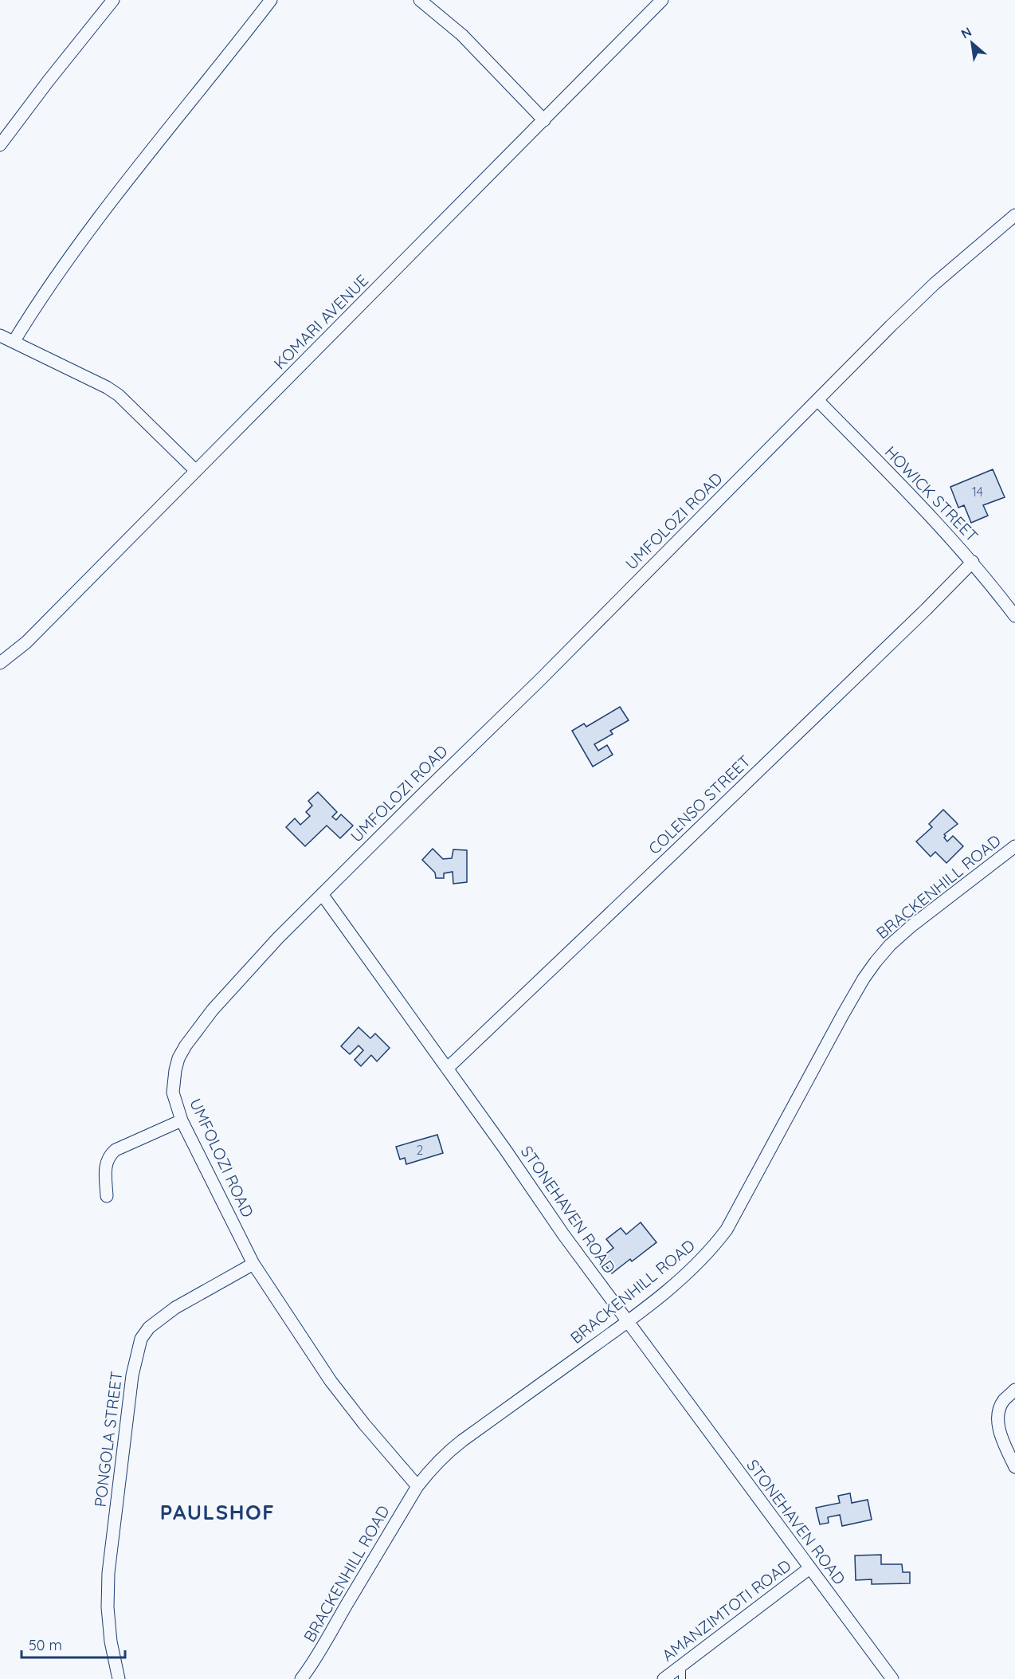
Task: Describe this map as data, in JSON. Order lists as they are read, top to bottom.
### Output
{
  "streets": {
    "street": [
      "KOMARI AVENUE",
      "HOWICK STREET",
      "UMFOLOZI ROAD",
      "COLENSO STREET",
      "BRACKENHILL ROAD",
      "STONEHAVEN ROAD",
      "PONGOLA STREET",
      "AMANZIMTOTI ROAD"
    ]
  },
  "crossings": [
    ["HOWICK STREET", "UMFOLOZI ROAD"],
    ["HOWICK STREET", "COLENSO STREET"],
    ["UMFOLOZI ROAD", "BRACKENHILL ROAD"],
    ["UMFOLOZI ROAD", "STONEHAVEN ROAD"],
    ["UMFOLOZI ROAD", "PONGOLA STREET"],
    ["COLENSO STREET", "STONEHAVEN ROAD"],
    ["BRACKENHILL ROAD", "STONEHAVEN ROAD"],
    ["STONEHAVEN ROAD", "AMANZIMTOTI ROAD"]
  ],
  "districts": ["PAULSHOF"],
  "house_numbers": ["14", "2"],
  "scale_bar": "50 m",
  "north": "top left"
}
